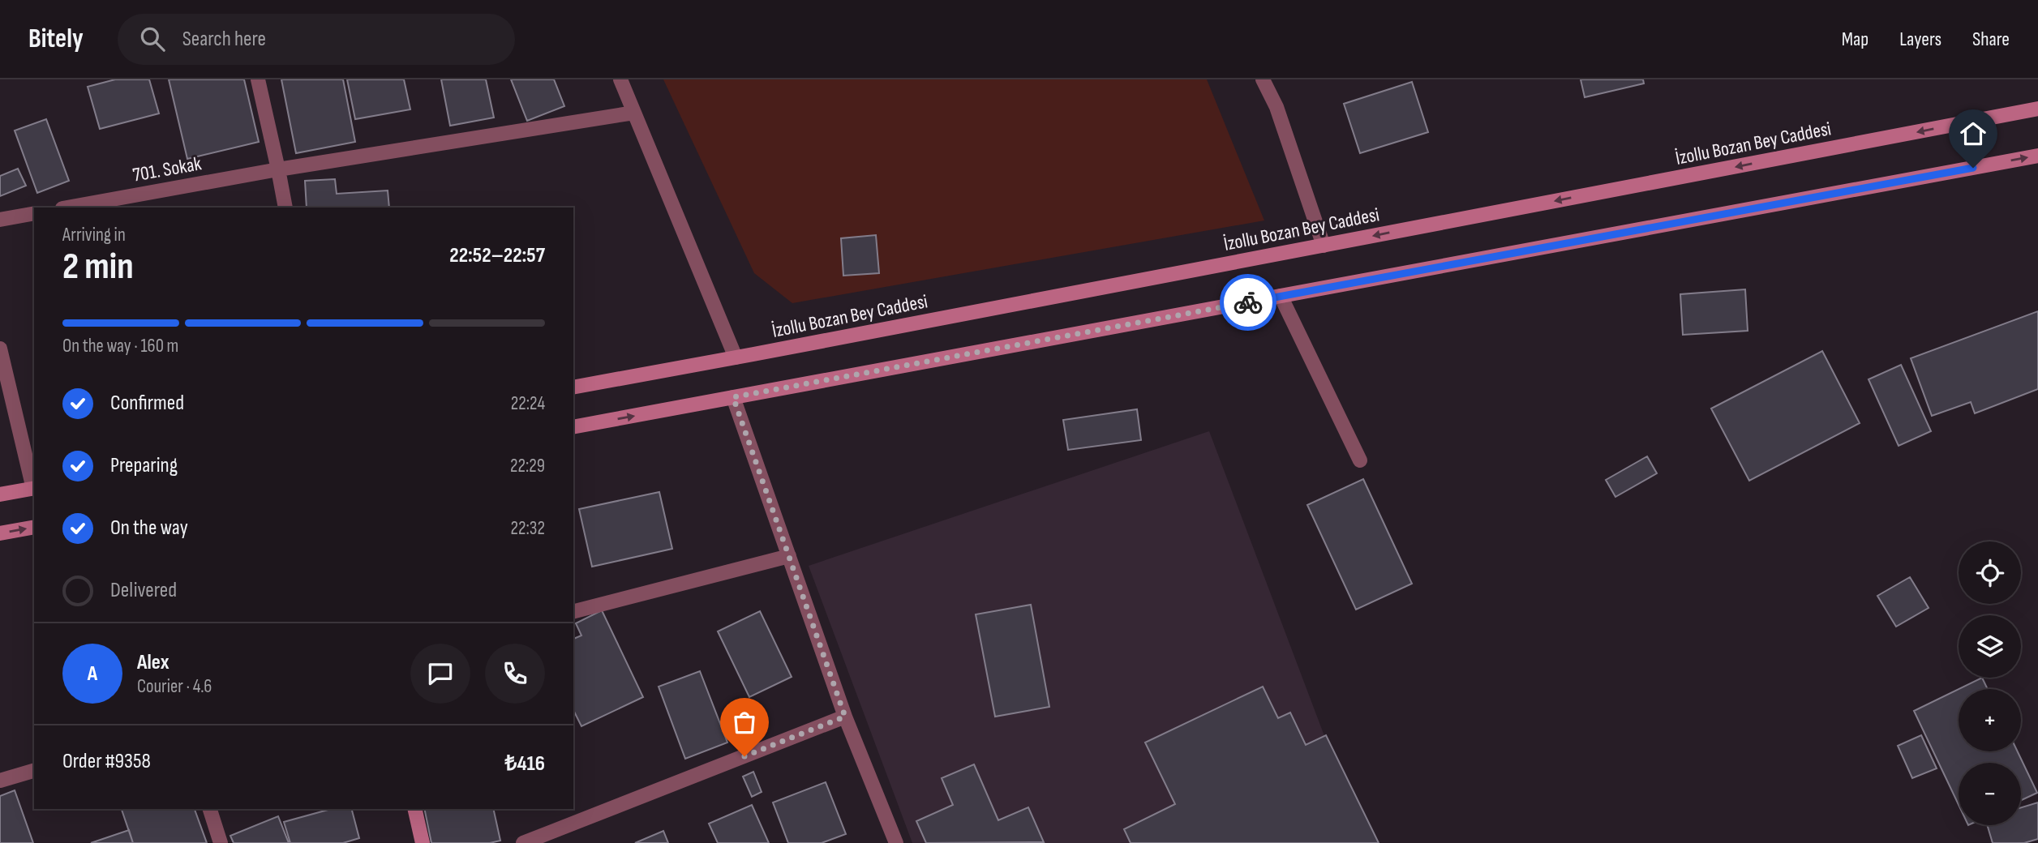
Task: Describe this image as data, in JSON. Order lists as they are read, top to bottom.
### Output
{
  "streets": {
    "main road": ["İzollu Bozan Bey Caddesi"],
    "street": ["701. Sokak"]
  },
  "page": {
    "header": "Bitely",
    "search": "Search here",
    "nav": ["Map", "Layers", "Share"],
    "heading": ["2 min", "Arriving in", "22:52–22:57"],
    "panel": [
      "Alex",
      "Courier · 4.6",
      "Order #9358",
      "₺416"
    ],
    "bar": "On the way · 160 m",
    "list": [
      ["Confirmed", "22:24"],
      ["Preparing", "22:29"],
      ["On the way", "22:32"],
      "Delivered"
    ],
    "map_buttons": ["+", "−"],
    "round": "A"
  }
}
